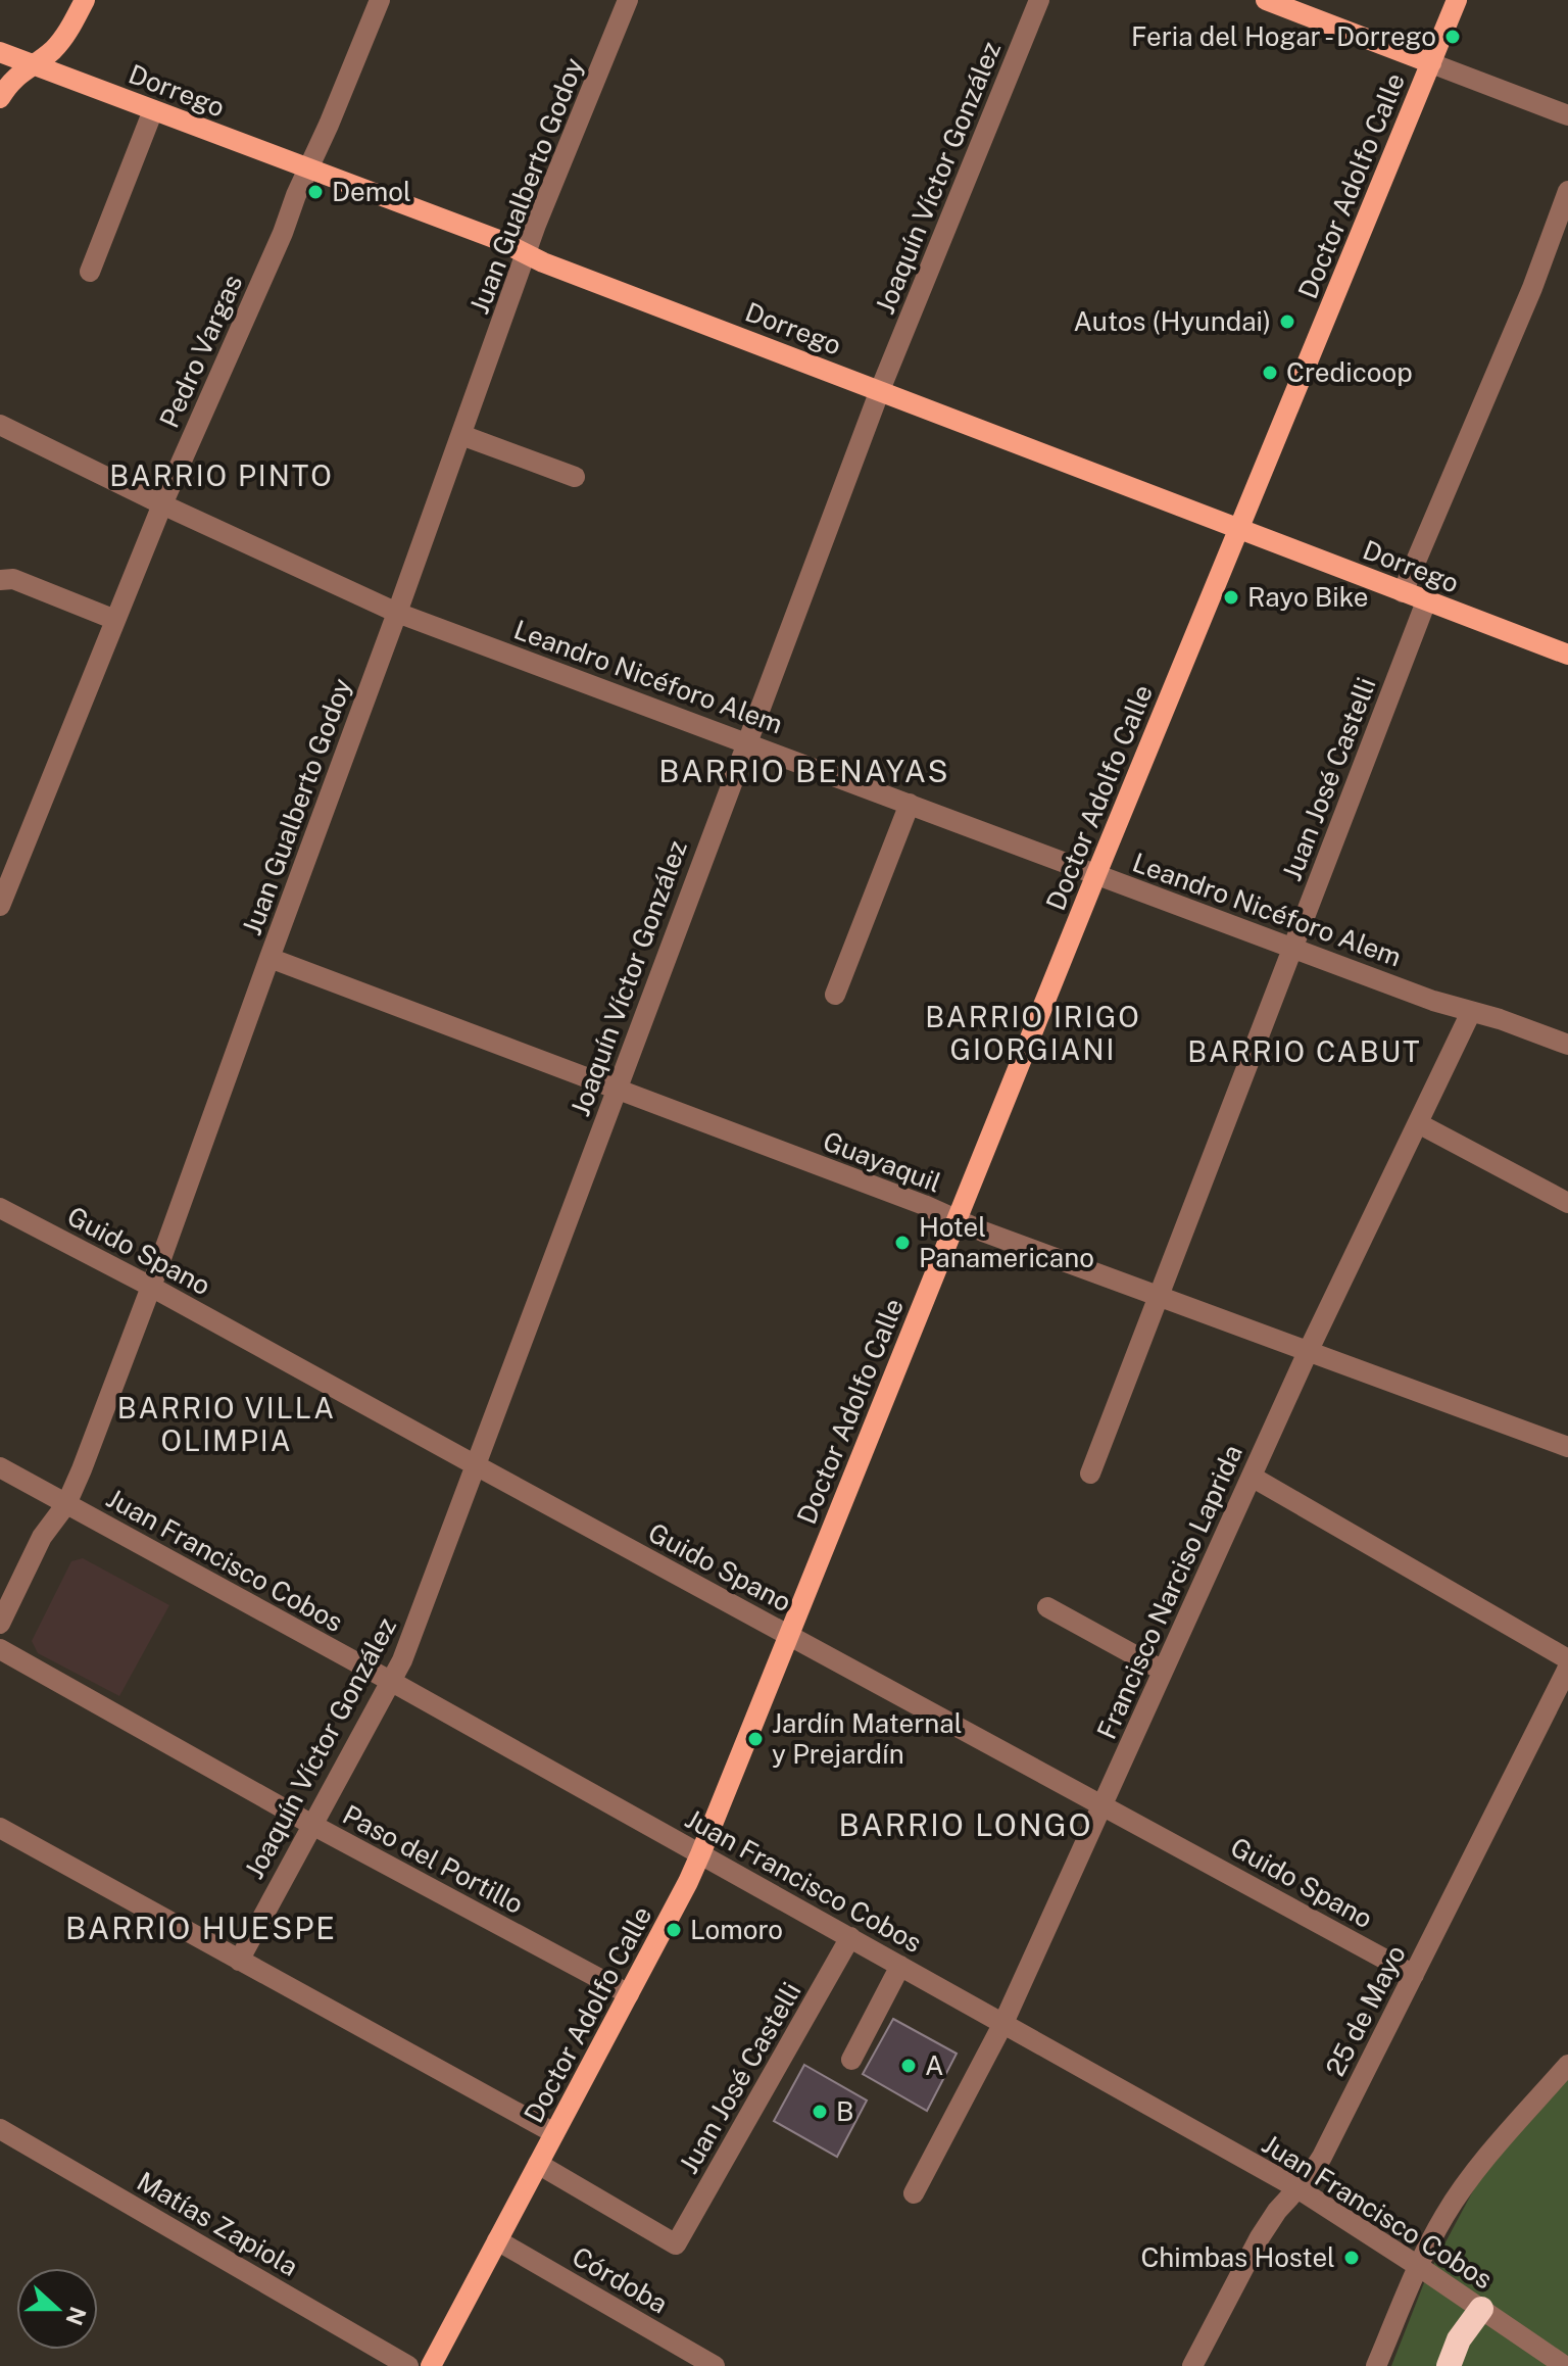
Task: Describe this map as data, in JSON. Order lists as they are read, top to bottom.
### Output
{
  "streets": {
    "main road": ["Dorrego", "Doctor Adolfo Calle"],
    "street": [
      "Joaquín Víctor González",
      "Juan Gualberto Godoy",
      "Pedro Vargas",
      "Leandro Nicéforo Alem",
      "Juan José Castelli",
      "Guayaquil",
      "Guido Spano",
      "Juan Francisco Cobos",
      "Francisco Narciso Laprida",
      "Paso del Portillo",
      "25 de Mayo",
      "Matías Zapiola",
      "Córdoba"
    ]
  },
  "crossings": [
    ["Dorrego", "Joaquín Víctor González"],
    ["Dorrego", "Juan Gualberto Godoy"],
    ["Dorrego", "Doctor Adolfo Calle"],
    ["Dorrego", "Pedro Vargas"],
    ["Dorrego", "Juan José Castelli"],
    ["Joaquín Víctor González", "Leandro Nicéforo Alem"],
    ["Joaquín Víctor González", "Guayaquil"],
    ["Joaquín Víctor González", "Guido Spano"],
    ["Joaquín Víctor González", "Juan Francisco Cobos"],
    ["Joaquín Víctor González", "Paso del Portillo"],
    ["Juan Gualberto Godoy", "Leandro Nicéforo Alem"],
    ["Juan Gualberto Godoy", "Guayaquil"],
    ["Juan Gualberto Godoy", "Guido Spano"],
    ["Juan Gualberto Godoy", "Juan Francisco Cobos"],
    ["Doctor Adolfo Calle", "Leandro Nicéforo Alem"],
    ["Doctor Adolfo Calle", "Juan José Castelli"],
    ["Doctor Adolfo Calle", "Guayaquil"],
    ["Doctor Adolfo Calle", "Guido Spano"],
    ["Doctor Adolfo Calle", "Juan Francisco Cobos"],
    ["Doctor Adolfo Calle", "Paso del Portillo"],
    ["Doctor Adolfo Calle", "Córdoba"],
    ["Pedro Vargas", "Leandro Nicéforo Alem"],
    ["Leandro Nicéforo Alem", "Juan José Castelli"],
    ["Leandro Nicéforo Alem", "Francisco Narciso Laprida"],
    ["Juan José Castelli", "Guayaquil"],
    ["Juan José Castelli", "Juan Francisco Cobos"],
    ["Guayaquil", "Francisco Narciso Laprida"],
    ["Guido Spano", "Francisco Narciso Laprida"],
    ["Guido Spano", "25 de Mayo"],
    ["Juan Francisco Cobos", "Francisco Narciso Laprida"],
    ["Juan Francisco Cobos", "25 de Mayo"]
  ],
  "districts": [
    "BARRIO PINTO",
    "BARRIO BENAYAS",
    "BARRIO IRIGO GIORGIANI",
    "BARRIO CABUT",
    "BARRIO VILLA OLIMPIA",
    "BARRIO LONGO",
    "BARRIO HUESPE"
  ],
  "places": [
    "Feria del Hogar - Dorrego",
    "Demol",
    "Autos (Hyundai)",
    "Credicoop",
    "Rayo Bike",
    "Hotel Panamericano",
    "Jardín Maternal y Prejardín",
    "Lomoro",
    "A",
    "B",
    "Chimbas Hostel"
  ],
  "north": "right"
}
